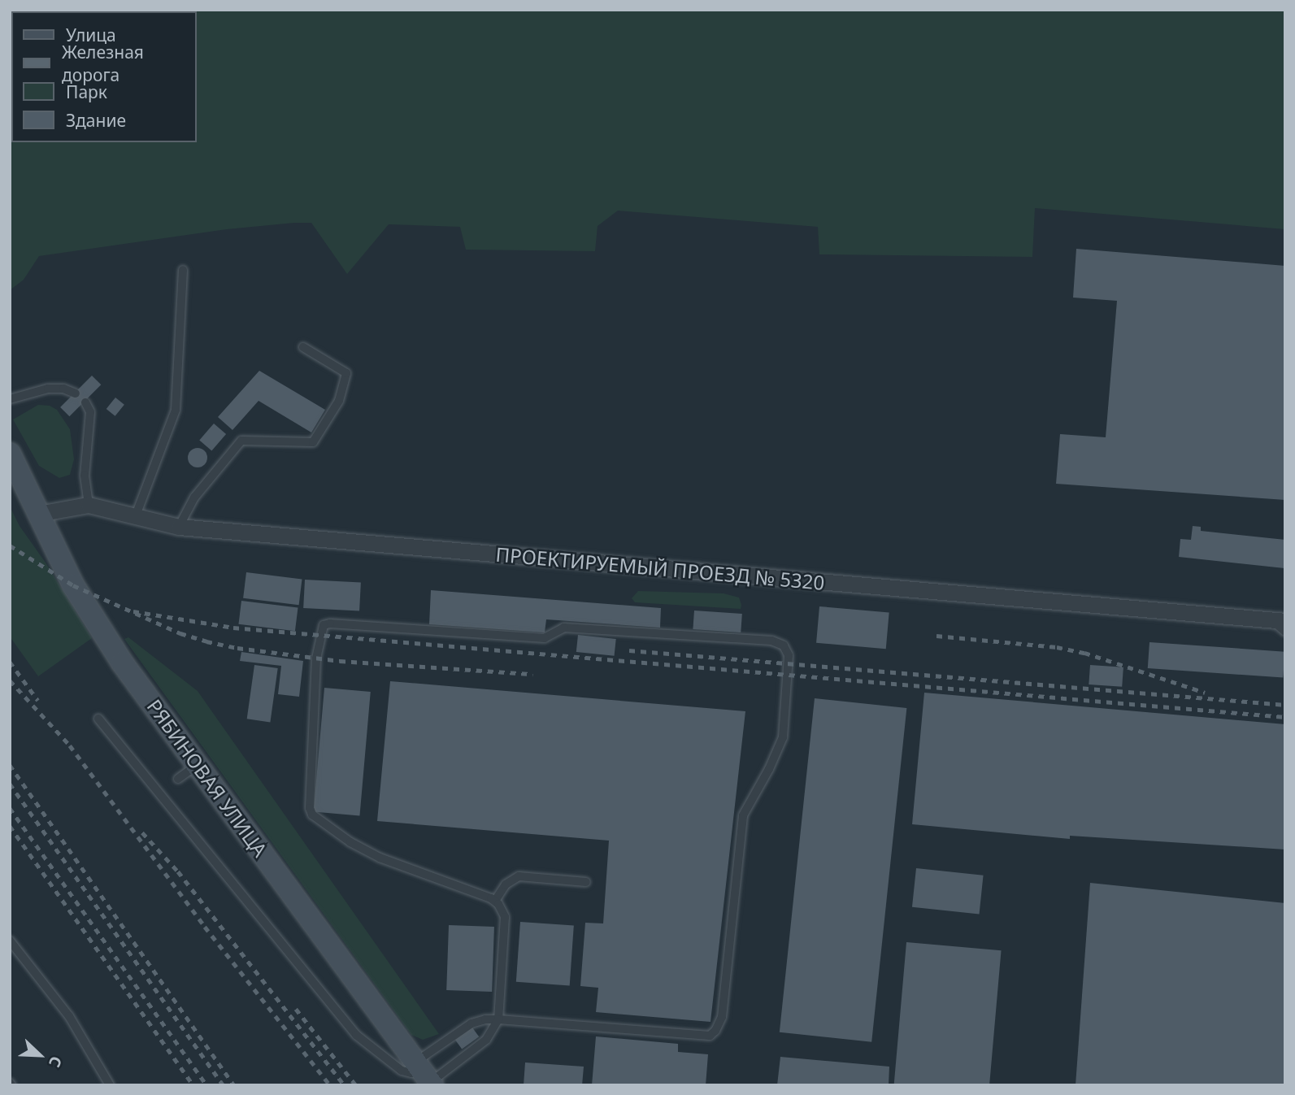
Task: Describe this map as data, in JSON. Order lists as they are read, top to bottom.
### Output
{
  "streets": {
    "street": ["ПРОЕКТИРУЕМЫЙ ПРОЕЗД № 5320", "РЯБИНОВАЯ УЛИЦА"]
  },
  "crossings": [
    ["ПРОЕКТИРУЕМЫЙ ПРОЕЗД № 5320", "РЯБИНОВАЯ УЛИЦА"]
  ],
  "legend": [
    "Улица",
    "Железная дорога",
    "Парк",
    "Здание"
  ],
  "north": "bottom right"
}
